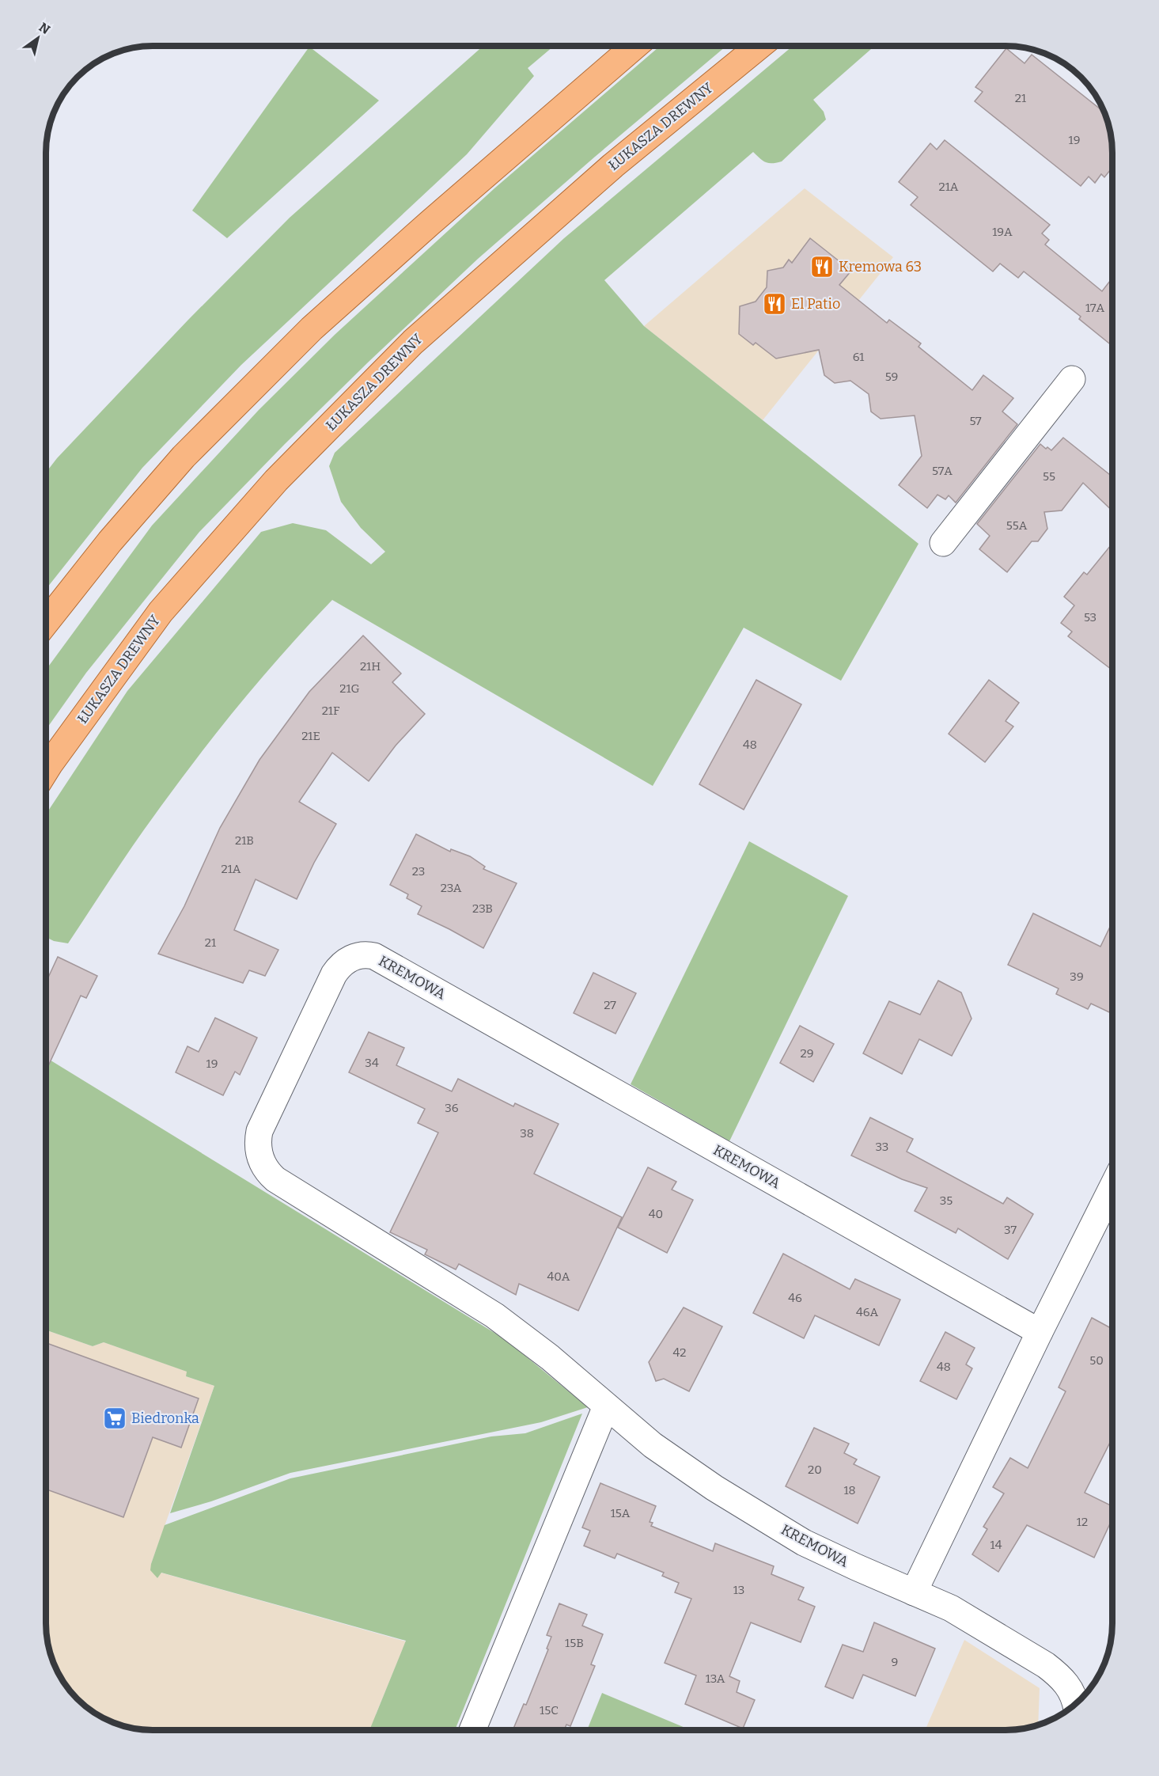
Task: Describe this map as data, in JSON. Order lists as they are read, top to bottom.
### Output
{
  "streets": {
    "main road": ["ŁUKASZA DREWNY"],
    "street": ["KREMOWA"]
  },
  "places": {
    "restaurant": ["Kremowa 63", "El Patio"],
    "supermarket": ["Biedronka"]
  },
  "house_numbers": [
    "21",
    "19",
    "21A",
    "19A",
    "17A",
    "61",
    "59",
    "57",
    "57A",
    "55",
    "55A",
    "53",
    "21H",
    "21G",
    "21F",
    "21E",
    "48",
    "21B",
    "21A",
    "23",
    "23A",
    "23B",
    "21",
    "39",
    "27",
    "29",
    "34",
    "19",
    "36",
    "38",
    "33",
    "35",
    "40",
    "37",
    "40A",
    "46",
    "46A",
    "42",
    "50",
    "48",
    "20",
    "18",
    "15A",
    "12",
    "14",
    "13",
    "15B",
    "9",
    "13A",
    "15C"
  ],
  "north": "top right"
}
